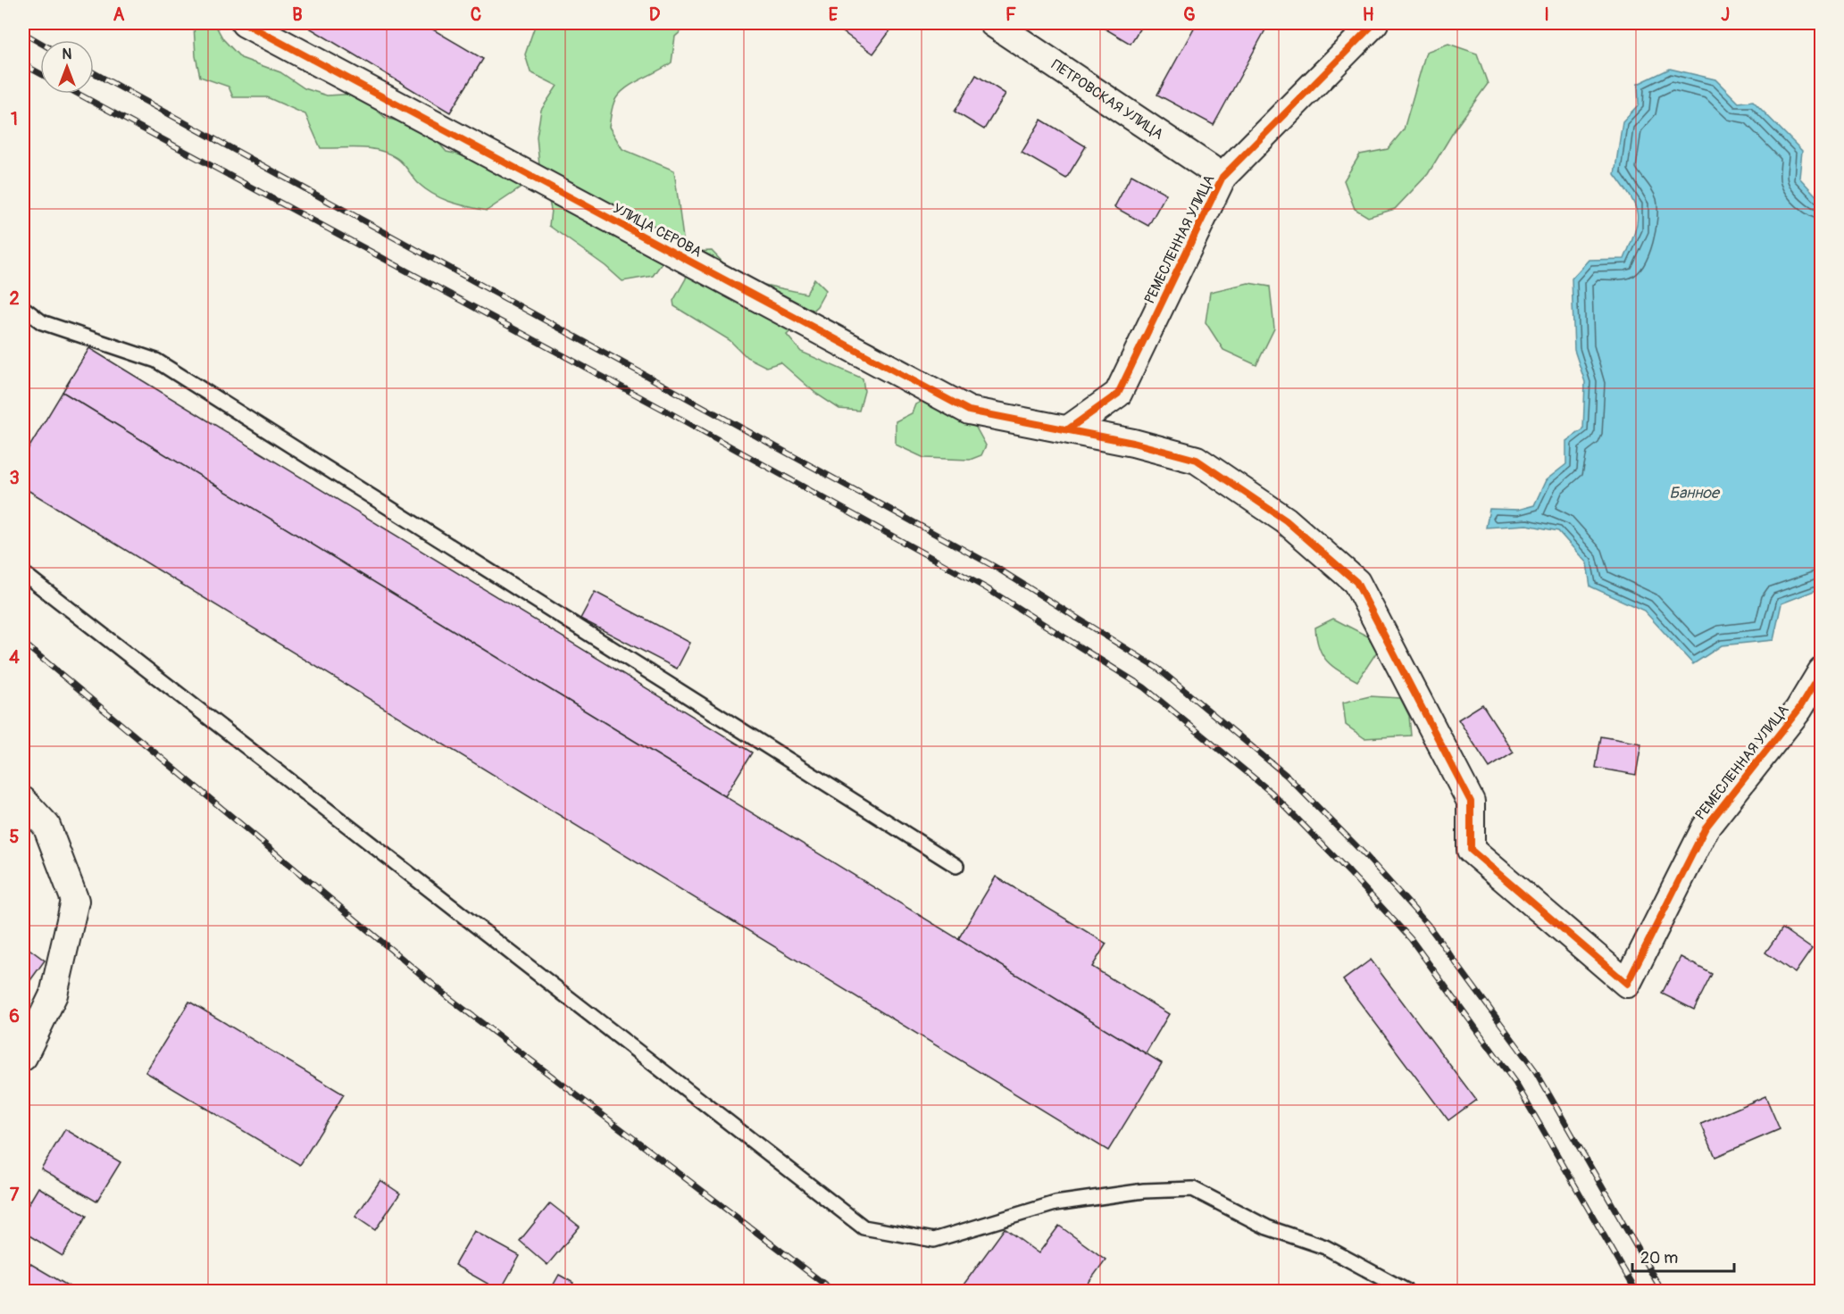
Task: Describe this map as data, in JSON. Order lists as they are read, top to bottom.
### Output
{
  "streets": {
    "street": ["ПЕТРОВСКАЯ УЛИЦА", "УЛИЦА СЕРОВА", "РЕМЕСЛЕННАЯ УЛИЦА"]
  },
  "crossings": [
    ["ПЕТРОВСКАЯ УЛИЦА", "РЕМЕСЛЕННАЯ УЛИЦА"],
    ["УЛИЦА СЕРОВА", "РЕМЕСЛЕННАЯ УЛИЦА"]
  ],
  "water": ["Банное"],
  "scale_bar": "20 m",
  "north": "top",
  "grid": {
    "columns": [
      "A",
      "B",
      "C",
      "D",
      "E",
      "F",
      "G",
      "H",
      "I",
      "J"
    ],
    "rows": [
      "1",
      "2",
      "3",
      "4",
      "5",
      "6",
      "7"
    ]
  }
}
